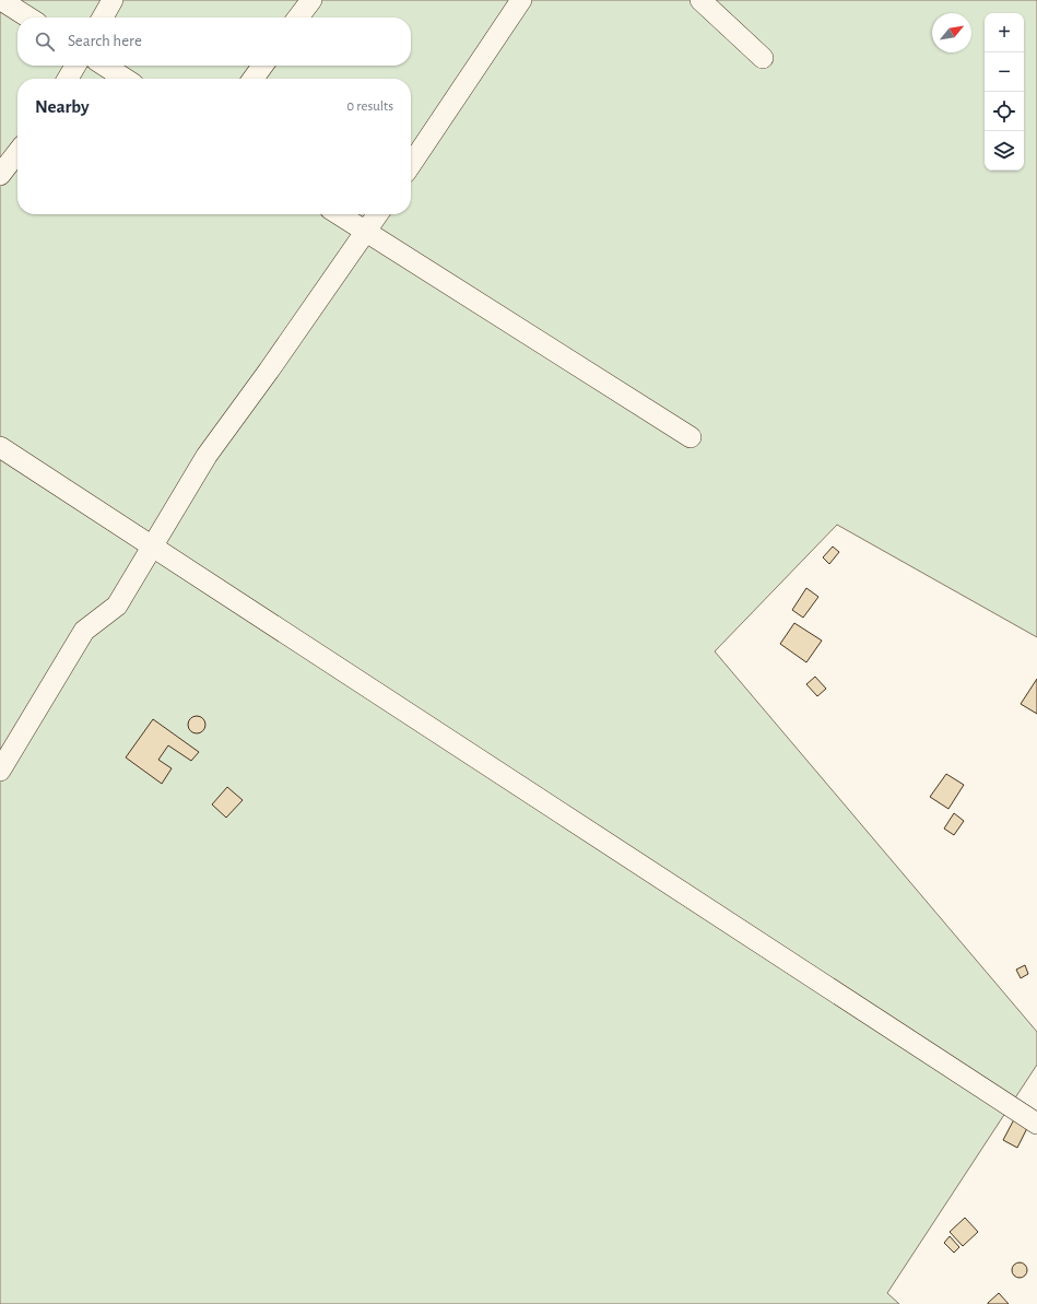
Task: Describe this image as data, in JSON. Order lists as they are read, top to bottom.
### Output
{
  "north": "top right",
  "page": {
    "map_buttons": ["+", "−"],
    "search": "Search here",
    "heading": ["Nearby", "0 results"]
  }
}
